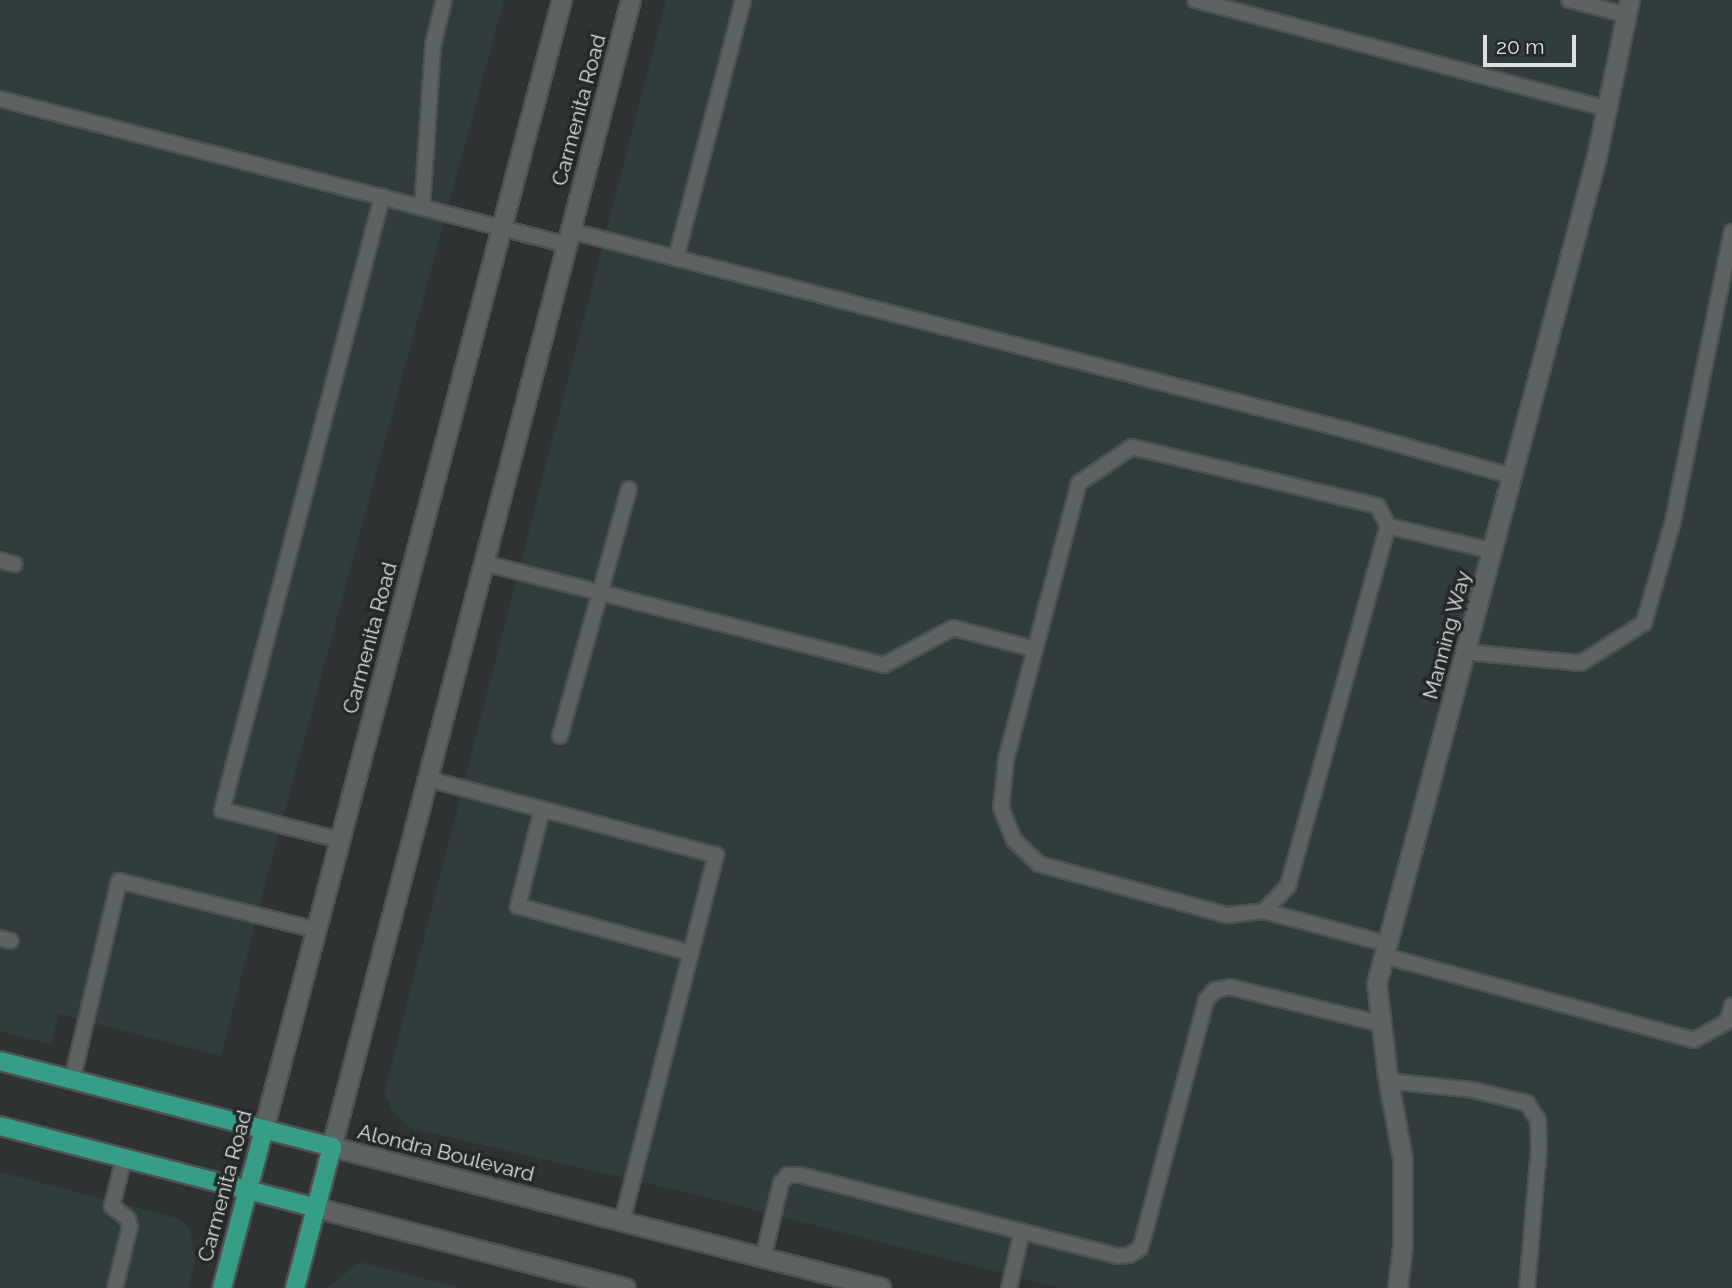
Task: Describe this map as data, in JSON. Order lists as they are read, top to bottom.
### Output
{
  "streets": {
    "main road": ["Carmenita Road", "Manning Way", "Alondra Boulevard"]
  },
  "crossings": [
    ["Carmenita Road", "Alondra Boulevard"]
  ],
  "scale_bar": "20 m"
}
